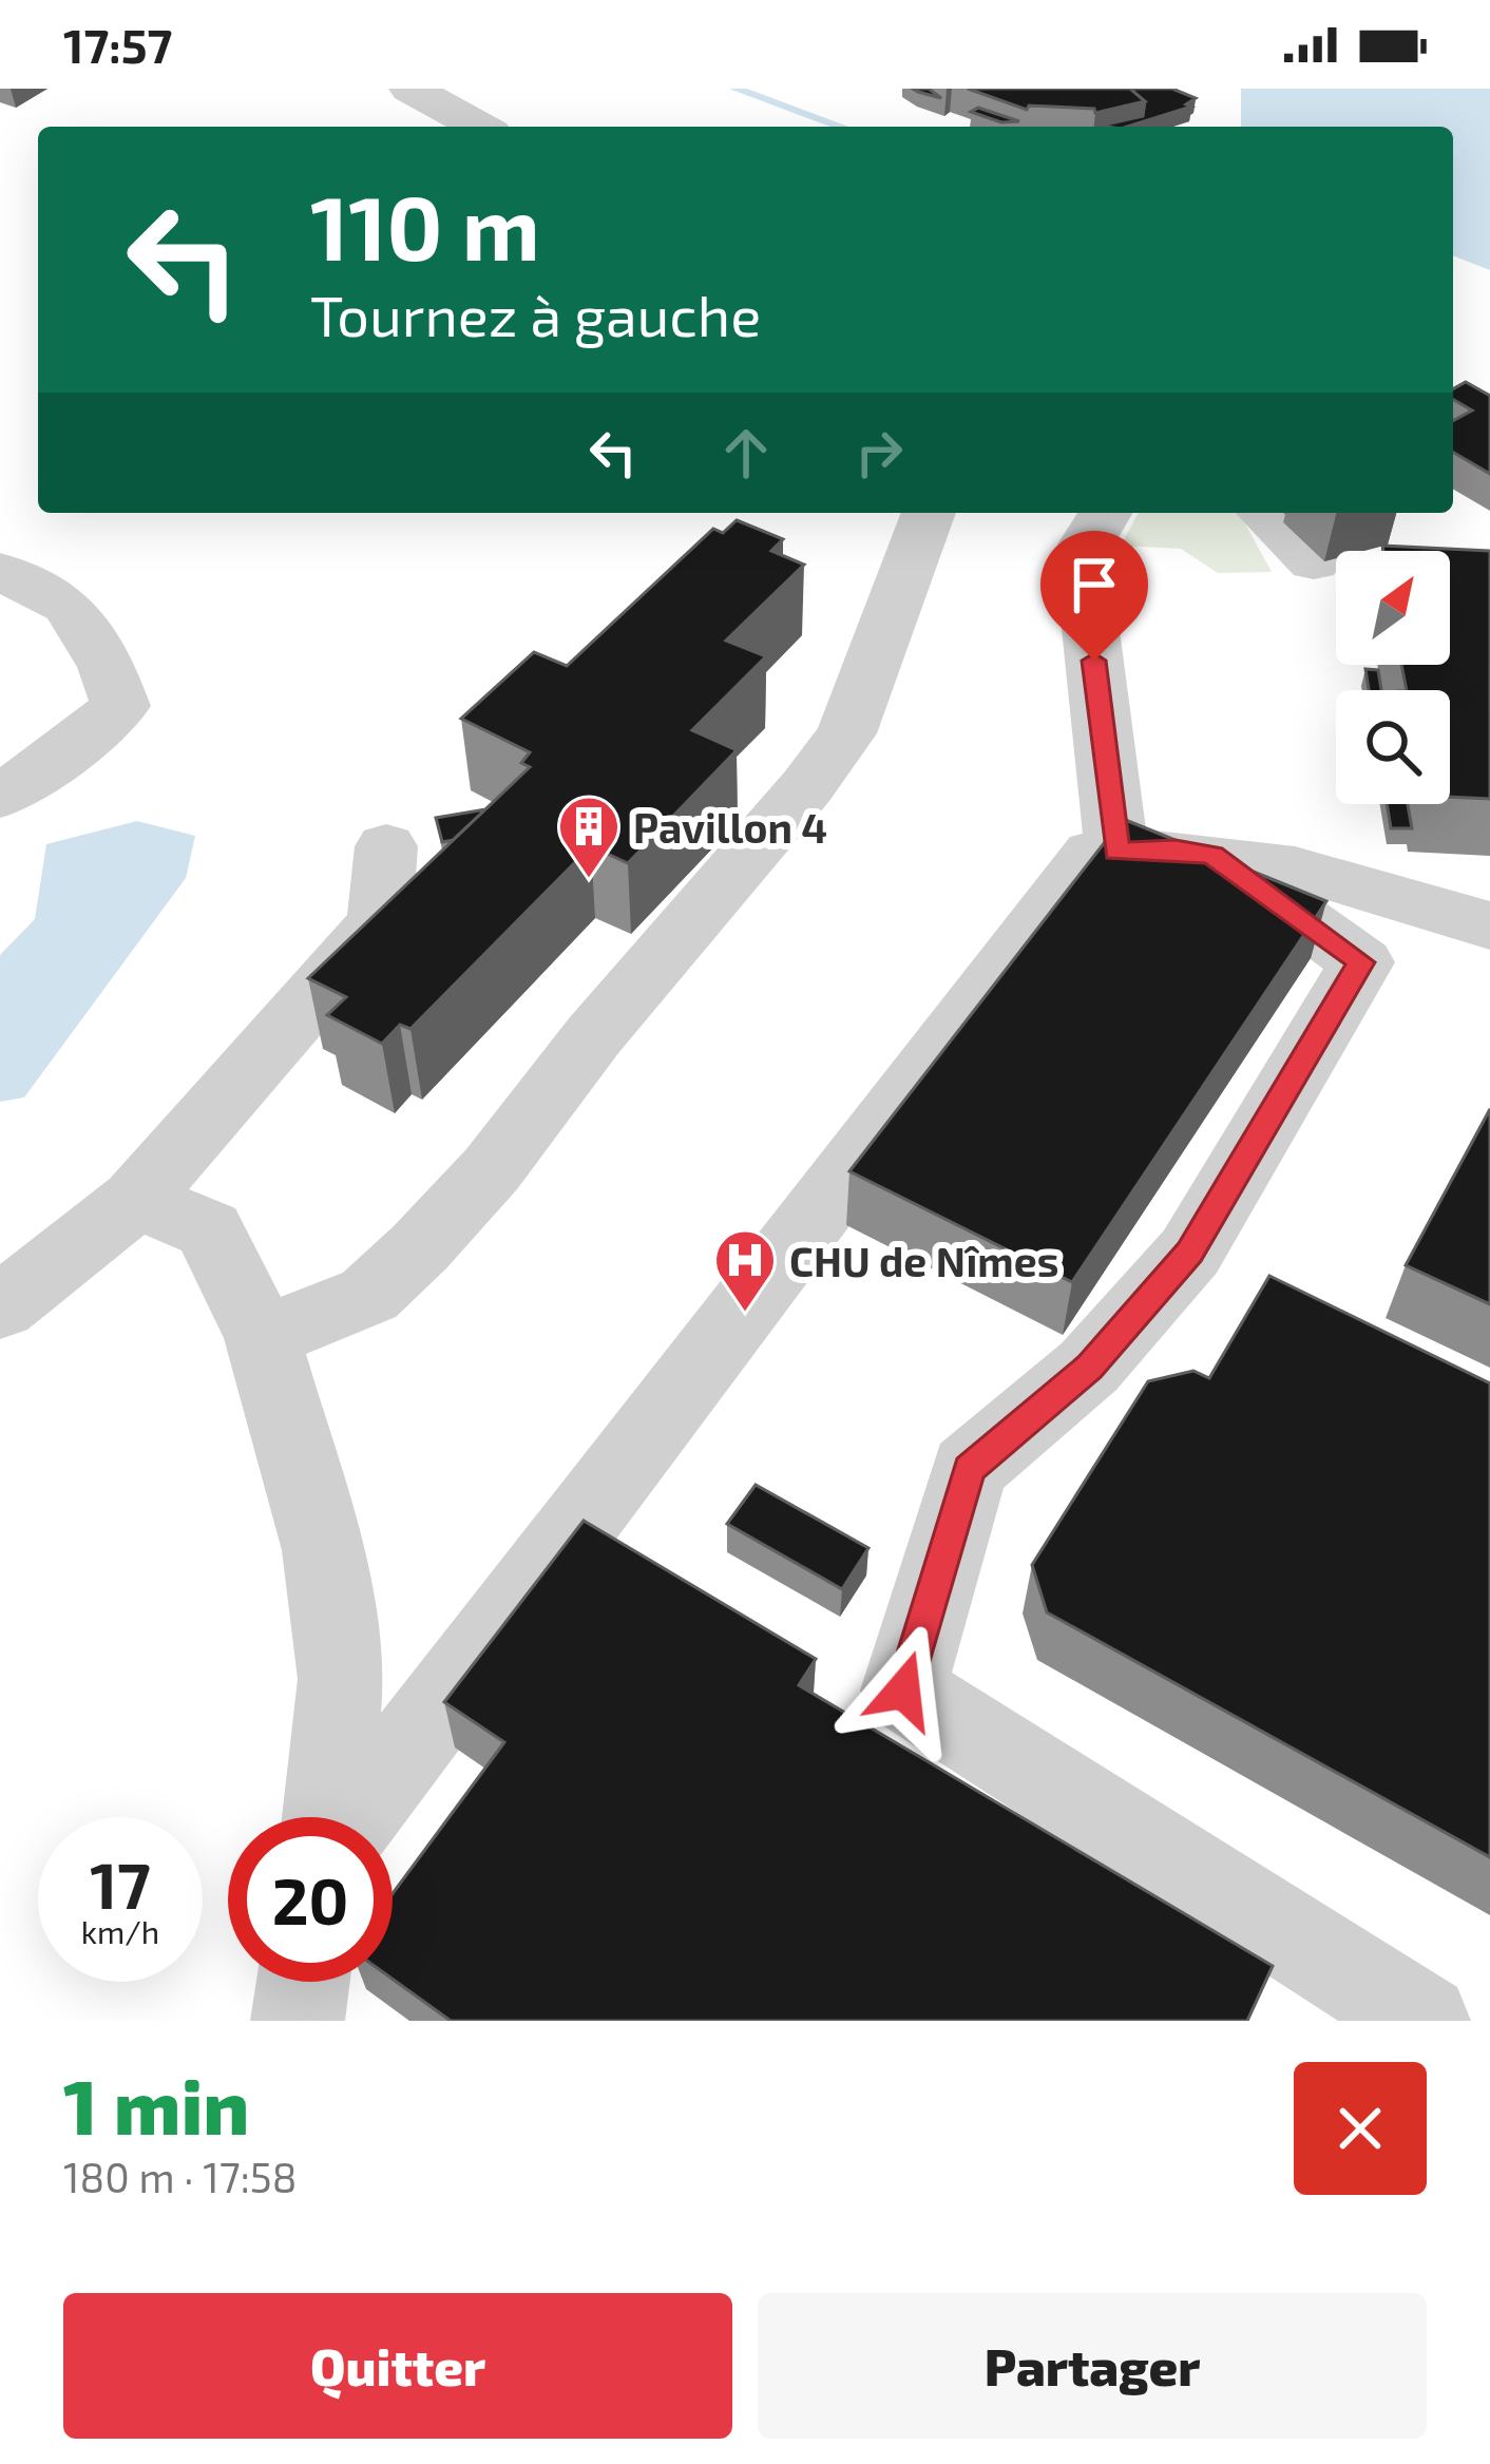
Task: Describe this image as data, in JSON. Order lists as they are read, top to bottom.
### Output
{
  "places": {
    "building": ["Pavillon 4"],
    "hospital": ["CHU de Nîmes"]
  },
  "north": "top right",
  "page": {
    "status": "17:57",
    "turn": ["110 m", "Tournez à gauche"],
    "speed": "17 km/h",
    "limit": "20",
    "heading": ["1 min", "180 m · 17:58"],
    "buttons": ["Quitter", "Partager"]
  }
}
